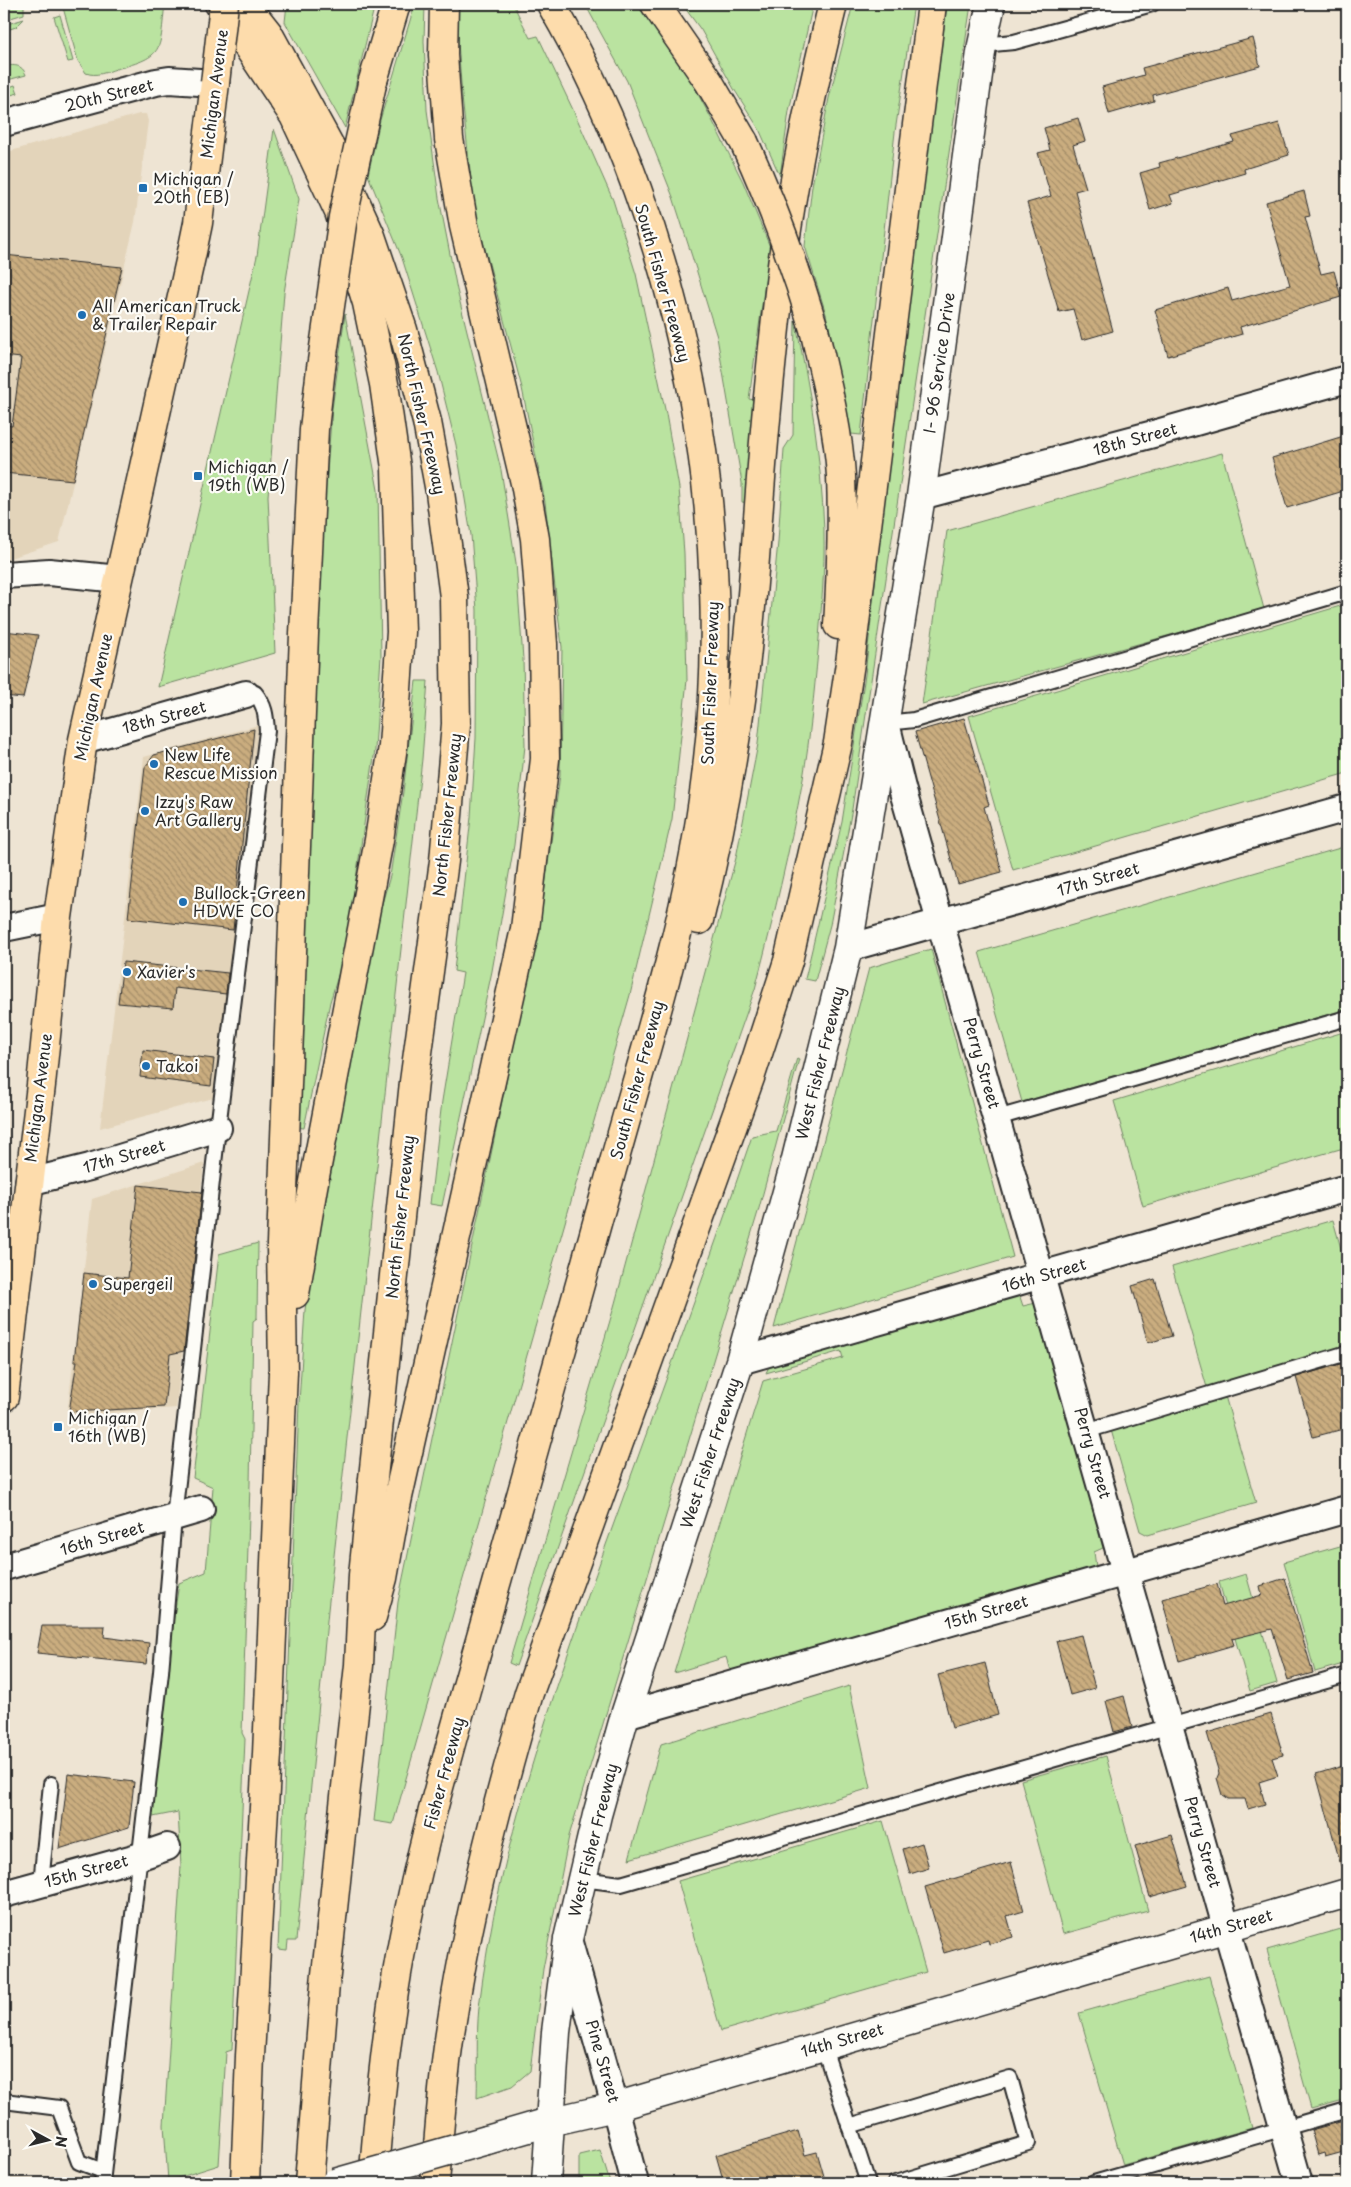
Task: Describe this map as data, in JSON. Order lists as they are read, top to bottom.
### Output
{
  "streets": {
    "main road": [
      "Michigan Avenue",
      "South Fisher Freeway",
      "North Fisher Freeway",
      "Fisher Freeway"
    ],
    "street": [
      "20th Street",
      "I- 96 Service Drive",
      "18th Street",
      "17th Street",
      "West Fisher Freeway",
      "Perry Street",
      "16th Street",
      "15th Street",
      "14th Street",
      "Pine Street"
    ]
  },
  "crossings": [
    ["Michigan Avenue", "20th Street"],
    ["Michigan Avenue", "18th Street"],
    ["Michigan Avenue", "17th Street"],
    ["South Fisher Freeway", "Fisher Freeway"],
    ["I- 96 Service Drive", "18th Street"],
    ["I- 96 Service Drive", "West Fisher Freeway"],
    ["I- 96 Service Drive", "Perry Street"],
    ["17th Street", "West Fisher Freeway"],
    ["17th Street", "Perry Street"],
    ["West Fisher Freeway", "Perry Street"],
    ["West Fisher Freeway", "16th Street"],
    ["West Fisher Freeway", "15th Street"],
    ["West Fisher Freeway", "14th Street"],
    ["West Fisher Freeway", "Pine Street"],
    ["Perry Street", "16th Street"],
    ["Perry Street", "15th Street"],
    ["Perry Street", "14th Street"],
    ["14th Street", "Pine Street"]
  ],
  "places": {
    "transit": ["Michigan / 20th (EB)", "Michigan / 19th (WB)", "Michigan / 16th (WB)"],
    "other": [
      "All American Truck & Trailer Repair",
      "New Life Rescue Mission",
      "Izzy's Raw Art Gallery",
      "Bullock-Green HDWE CO",
      "Xavier's",
      "Takoi",
      "Supergeil"
    ]
  },
  "north": "right"
}
